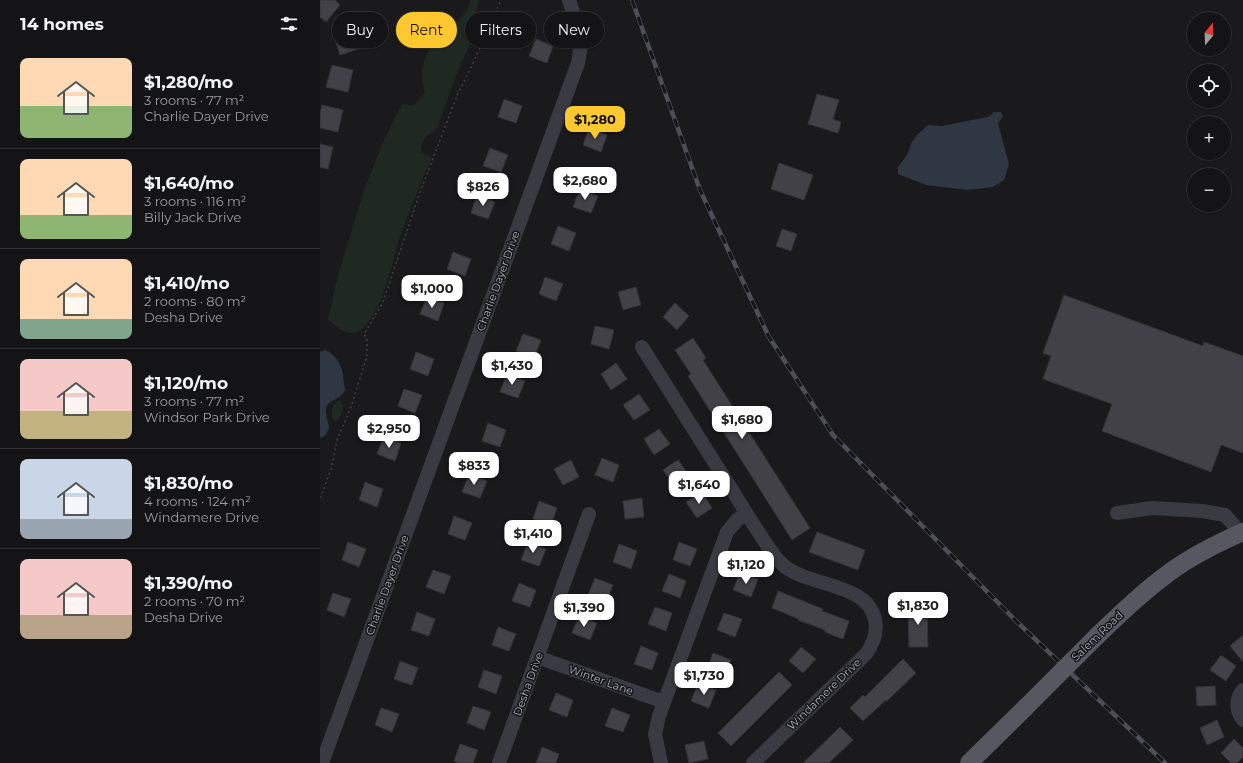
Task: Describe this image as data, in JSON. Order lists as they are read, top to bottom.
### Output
{
  "streets": {
    "main road": ["Salem Road"],
    "street": [
      "Charlie Dayer Drive",
      "Winter Lane",
      "Desha Drive",
      "Windamere Drive"
    ]
  },
  "crossings": [
    ["Winter Lane", "Desha Drive"]
  ],
  "north": "top",
  "page": {
    "heading": "14 homes",
    "map_buttons": ["+", "−"],
    "chip": [
      "Buy",
      "Rent",
      "Filters",
      "New"
    ],
    "list": [
      {
        "name": "$1,280/mo",
        "note": "3 rooms · 77 m² · Charlie Dayer Drive"
      },
      {
        "name": "$1,640/mo",
        "note": "3 rooms · 116 m² · Billy Jack Drive"
      },
      {
        "name": "$1,410/mo",
        "note": "2 rooms · 80 m² · Desha Drive"
      },
      {
        "name": "$1,120/mo",
        "note": "3 rooms · 77 m² · Windsor Park Drive"
      },
      {
        "name": "$1,830/mo",
        "note": "4 rooms · 124 m² · Windamere Drive"
      },
      {
        "name": "$1,390/mo",
        "note": "2 rooms · 70 m² · Desha Drive"
      }
    ],
    "price": [
      "$1,280",
      "$2,680",
      "$826",
      "$1,000",
      "$1,430",
      "$1,680",
      "$2,950",
      "$833",
      "$1,640",
      "$1,410",
      "$1,120",
      "$1,830",
      "$1,390",
      "$1,730"
    ]
  }
}
